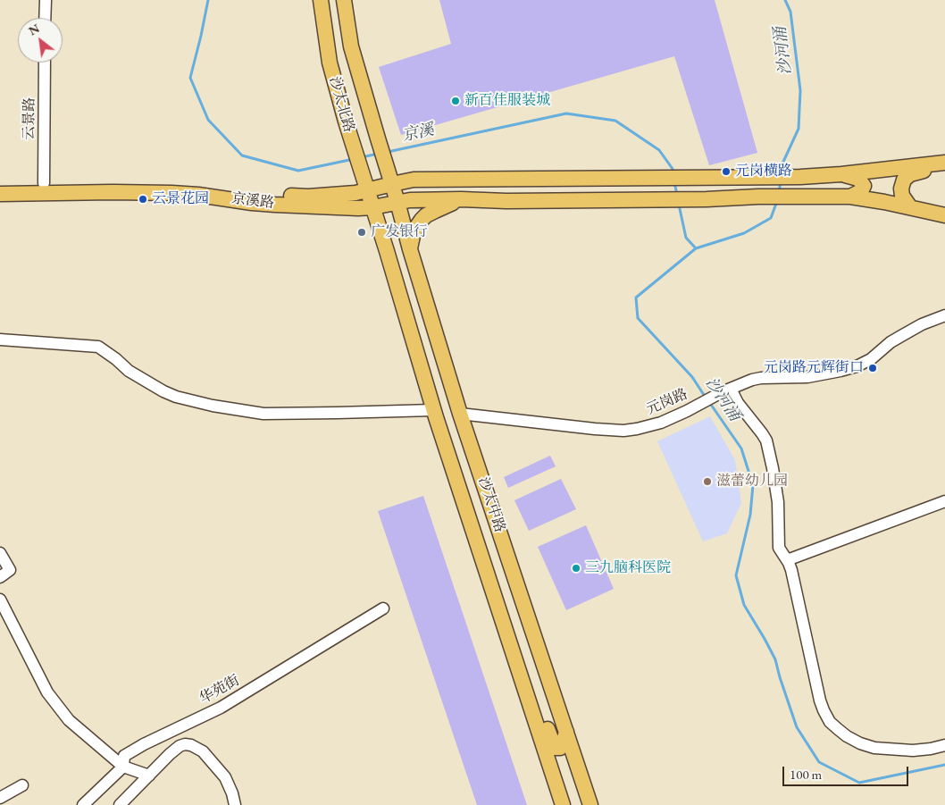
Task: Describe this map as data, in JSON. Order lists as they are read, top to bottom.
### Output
{
  "streets": {
    "main road": ["沙太北路", "京溪路", "沙太中路"],
    "street": ["云景路", "元岗路", "华苑街"]
  },
  "crossings": [
    ["沙太北路", "京溪路"],
    ["沙太北路", "沙太中路"],
    ["云景路", "京溪路"],
    ["京溪路", "沙太中路"],
    ["元岗路", "沙太中路"]
  ],
  "water": ["沙河涌", "京溪"],
  "places": [
    "新百佳服装城",
    "元岗横路",
    "云景花园",
    "广发银行",
    "元岗路元辉街口",
    "滋蕾幼儿园",
    "三九脑科医院"
  ],
  "scale_bar": "100 m",
  "north": "top left"
}
